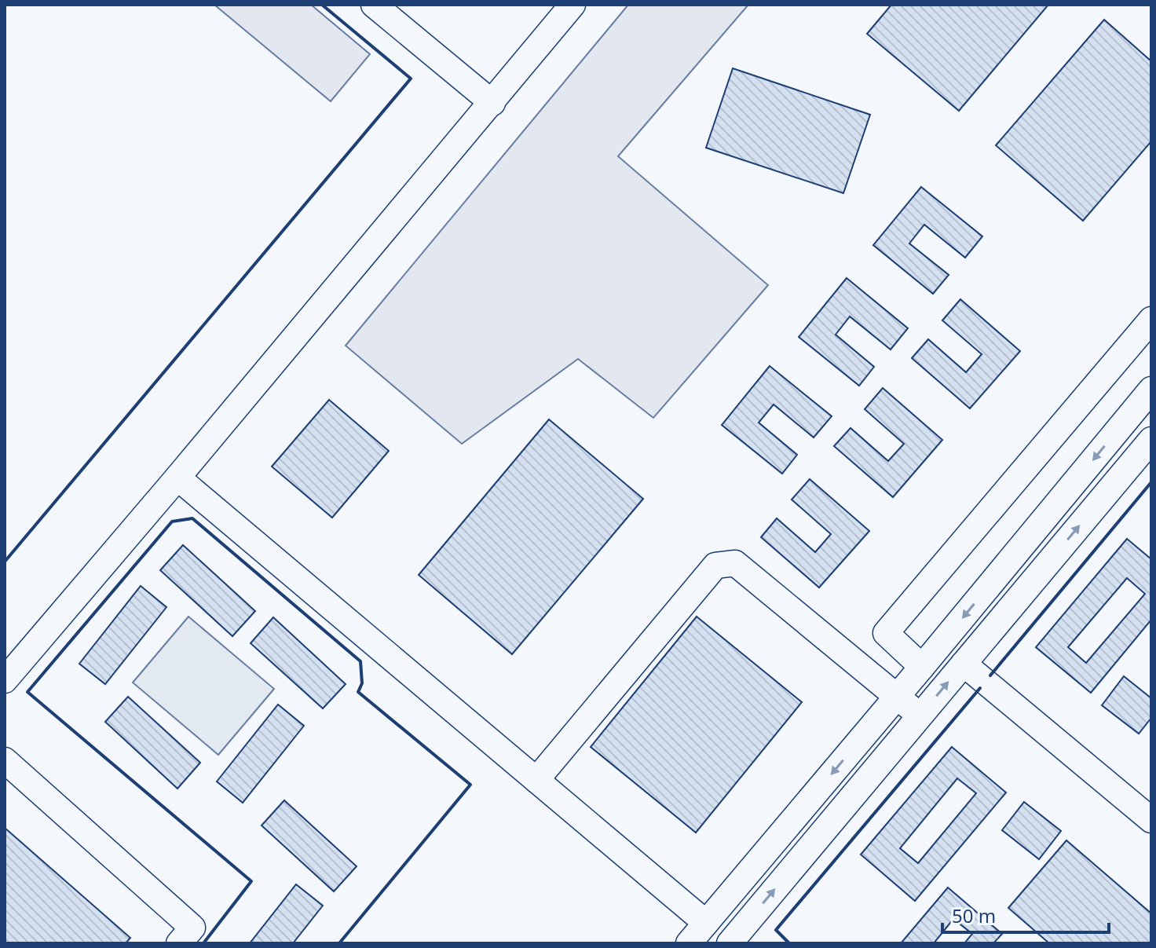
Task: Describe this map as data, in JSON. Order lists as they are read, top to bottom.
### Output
{
  "scale_bar": "50 m"
}
